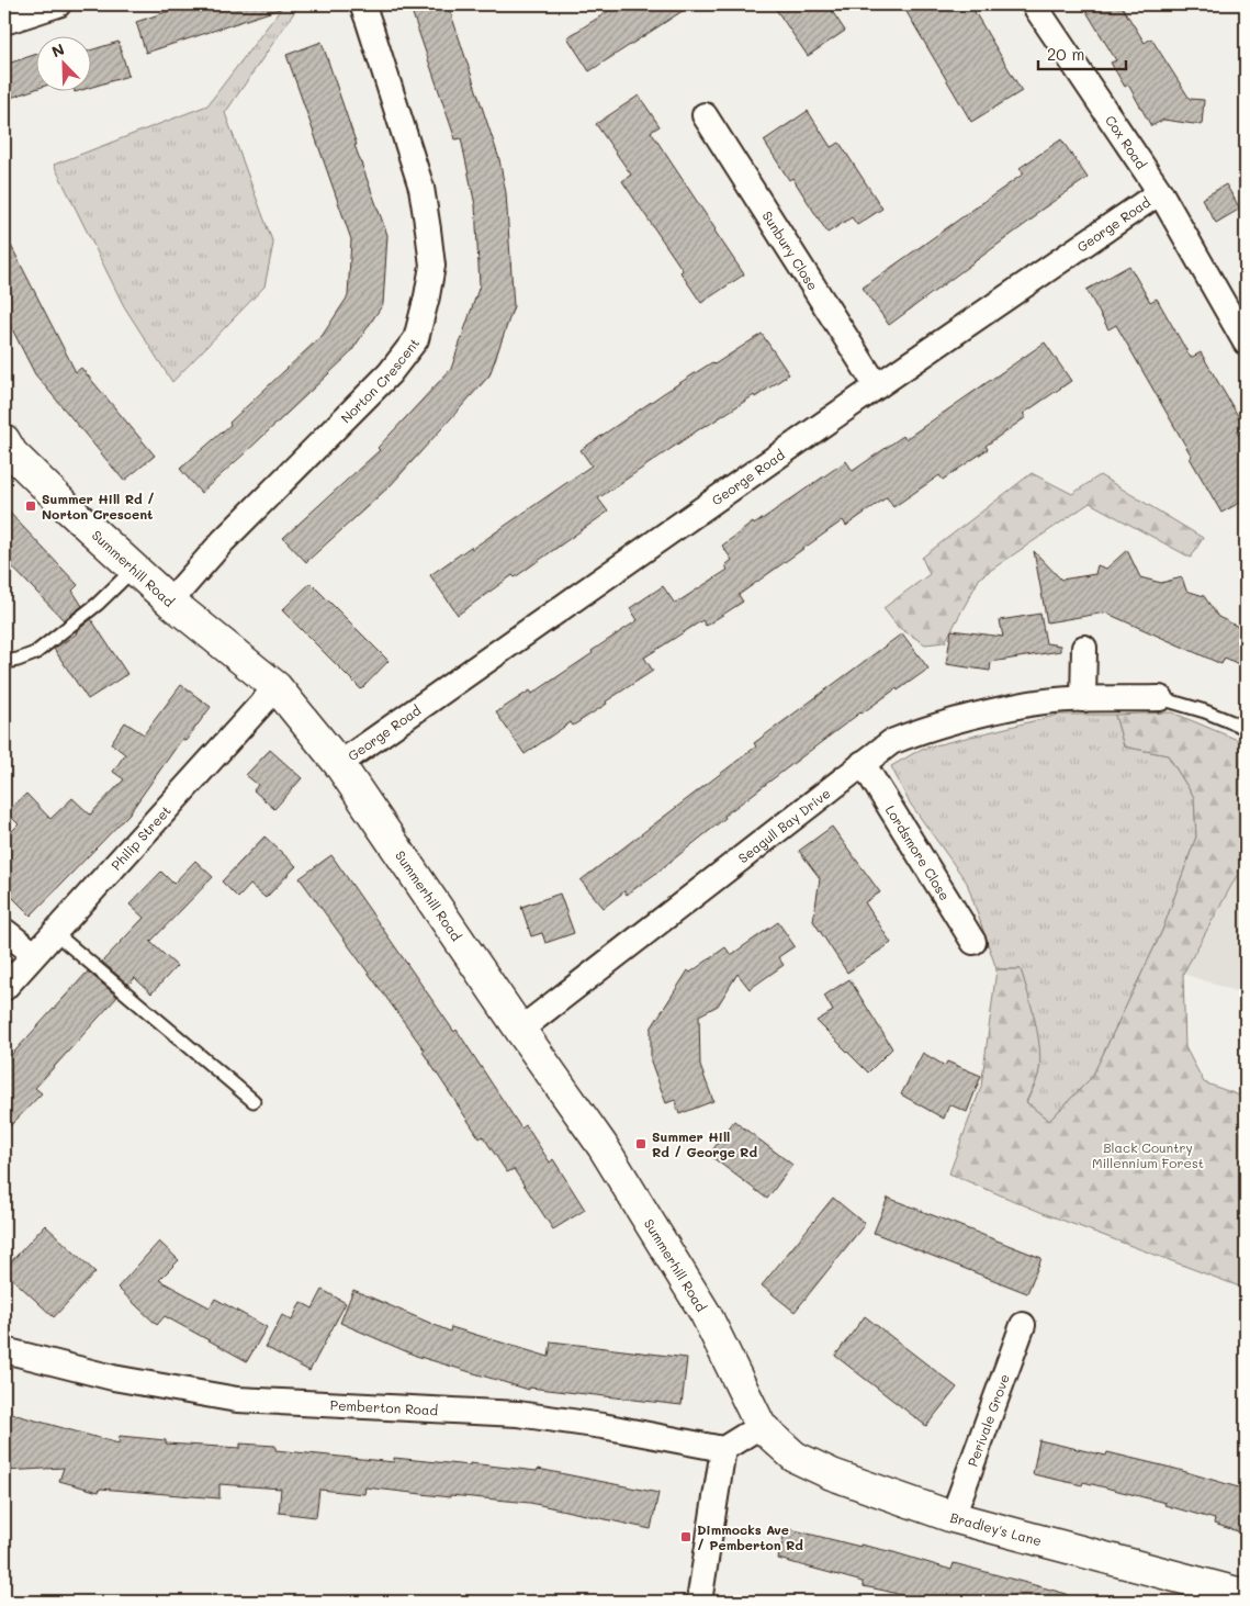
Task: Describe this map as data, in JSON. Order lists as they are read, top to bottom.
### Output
{
  "streets": {
    "main road": ["Summerhill Road", "Bradley's Lane"],
    "street": [
      "Cox Road",
      "George Road",
      "Sunbury Close",
      "Norton Crescent",
      "Seagull Bay Drive",
      "Philip Street",
      "Lordsmore Close",
      "Pemberton Road",
      "Perivale Grove"
    ]
  },
  "crossings": [
    ["Cox Road", "George Road"],
    ["George Road", "Sunbury Close"],
    ["George Road", "Summerhill Road"],
    ["Norton Crescent", "Summerhill Road"],
    ["Summerhill Road", "Seagull Bay Drive"],
    ["Summerhill Road", "Philip Street"],
    ["Summerhill Road", "Bradley's Lane"],
    ["Seagull Bay Drive", "Lordsmore Close"],
    ["Perivale Grove", "Bradley's Lane"]
  ],
  "parks": ["Black Country Millennium Forest"],
  "places": {
    "transit": ["Summer Hill Rd / Norton Crescent", "Summer Hill Rd / George Rd", "Dimmocks Ave / Pemberton Rd"]
  },
  "scale_bar": "20 m",
  "north": "top left"
}
